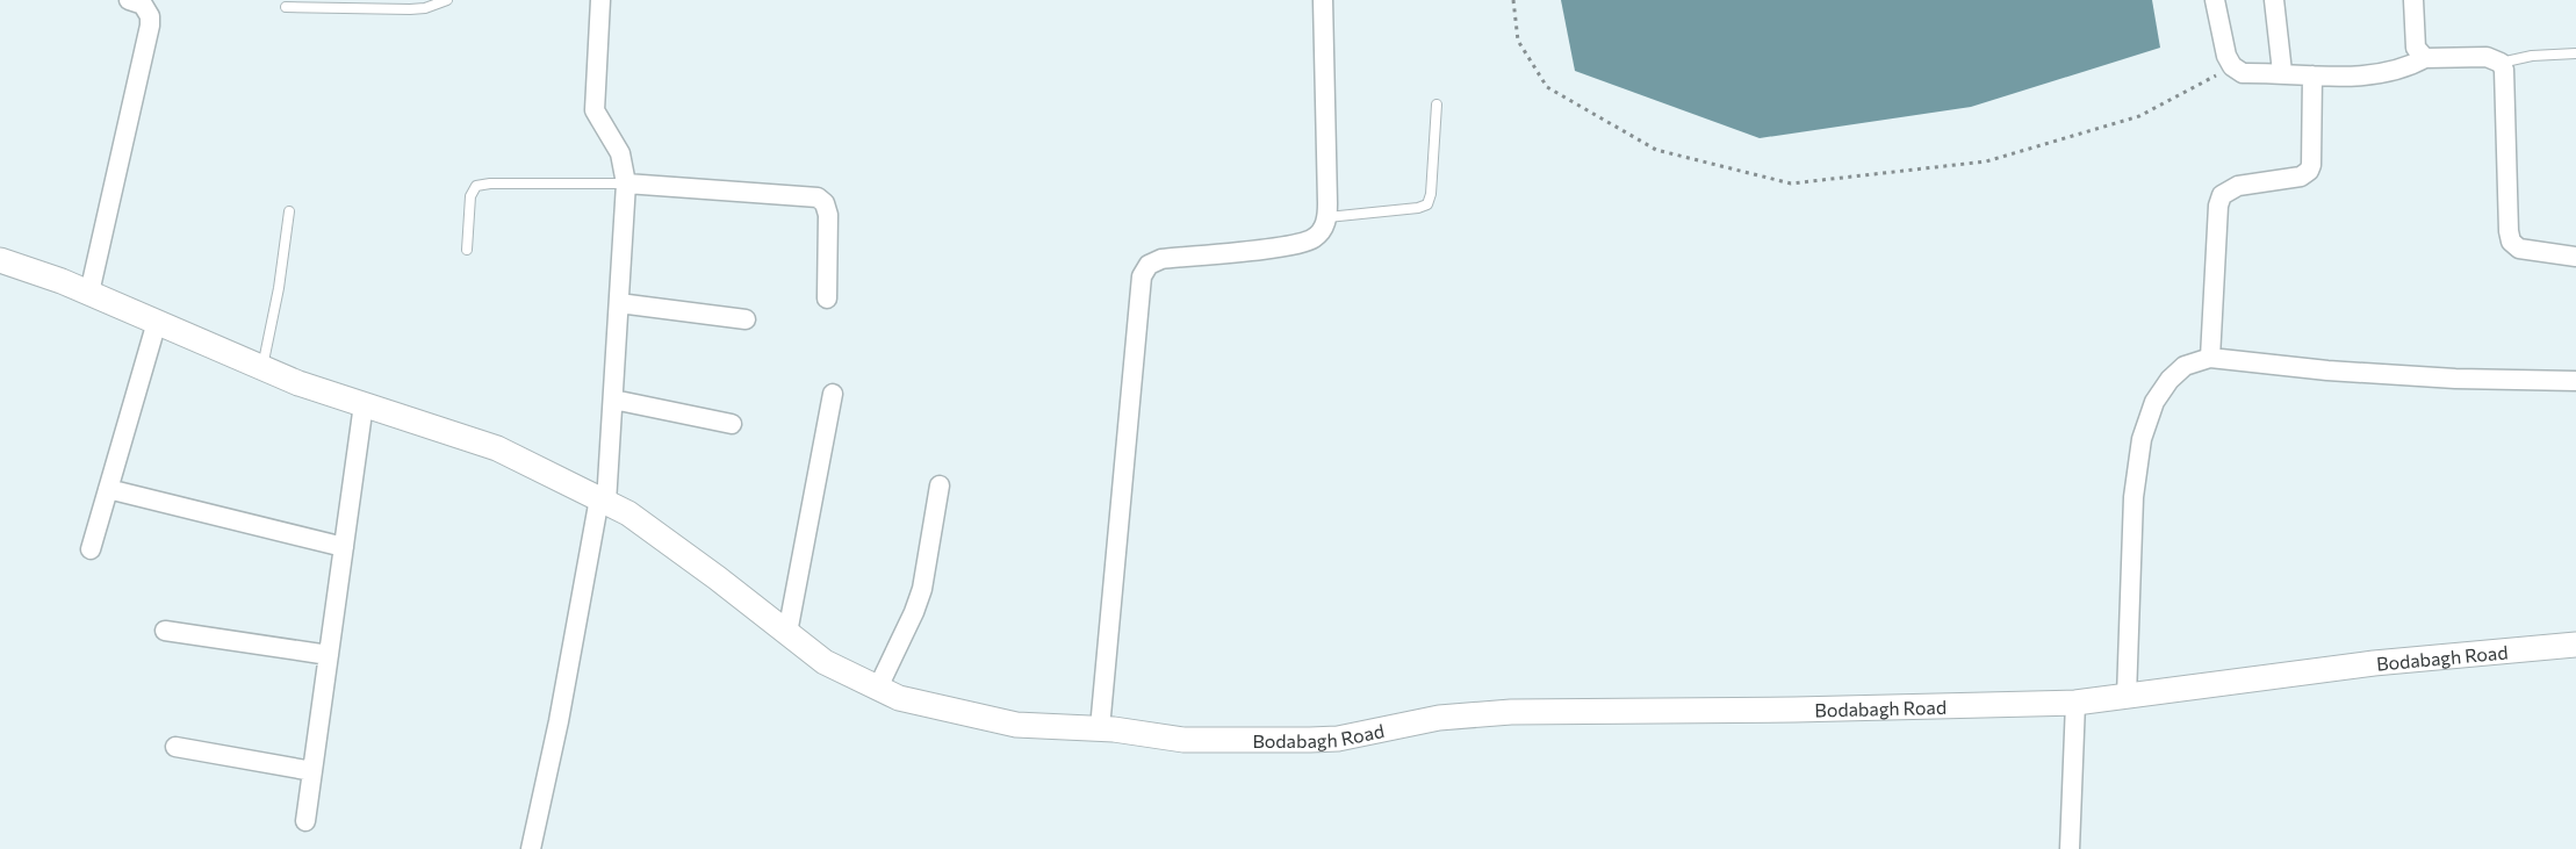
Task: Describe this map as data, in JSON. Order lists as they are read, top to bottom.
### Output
{
  "streets": {
    "street": ["Bodabagh Road"]
  }
}
